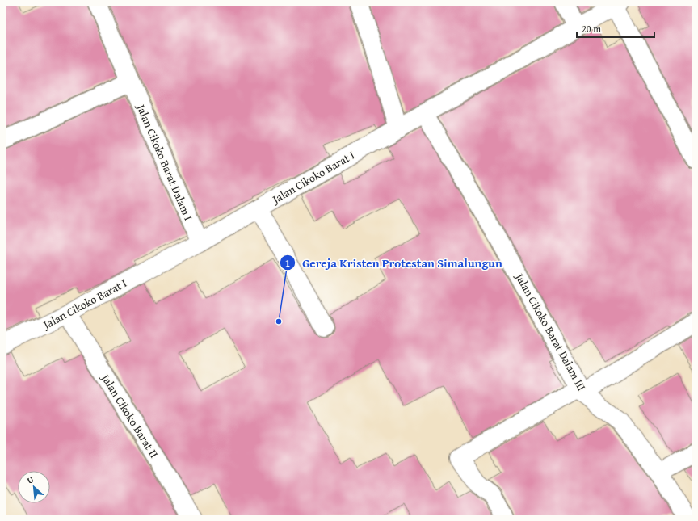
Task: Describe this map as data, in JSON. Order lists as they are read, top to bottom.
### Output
{
  "streets": {
    "street": [
      "Jalan Cikoko Barat Dalam I",
      "Jalan Cikoko Barat I",
      "Jalan Cikoko Barat Dalam III",
      "Jalan Cikoko Barat II"
    ]
  },
  "crossings": [
    ["Jalan Cikoko Barat Dalam I", "Jalan Cikoko Barat I"],
    ["Jalan Cikoko Barat I", "Jalan Cikoko Barat Dalam III"],
    ["Jalan Cikoko Barat I", "Jalan Cikoko Barat II"]
  ],
  "places": ["Gereja Kristen Protestan Simalungun"],
  "scale_bar": "20 m",
  "north": "top left"
}
